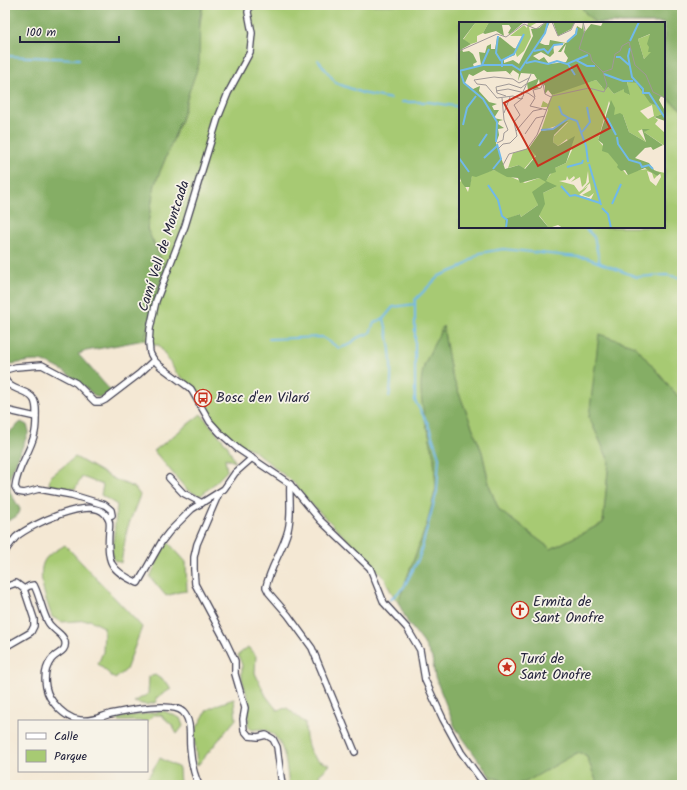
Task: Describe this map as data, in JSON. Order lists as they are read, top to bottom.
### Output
{
  "streets": {
    "street": ["Camí Vell de Montcada"]
  },
  "places": {
    "bus stop": ["Bosc d'en Vilaró"],
    "church": ["Ermita de Sant Onofre"],
    "place": ["Turó de Sant Onofre"]
  },
  "legend": ["Calle", "Parque"],
  "scale_bar": "100 m"
}
